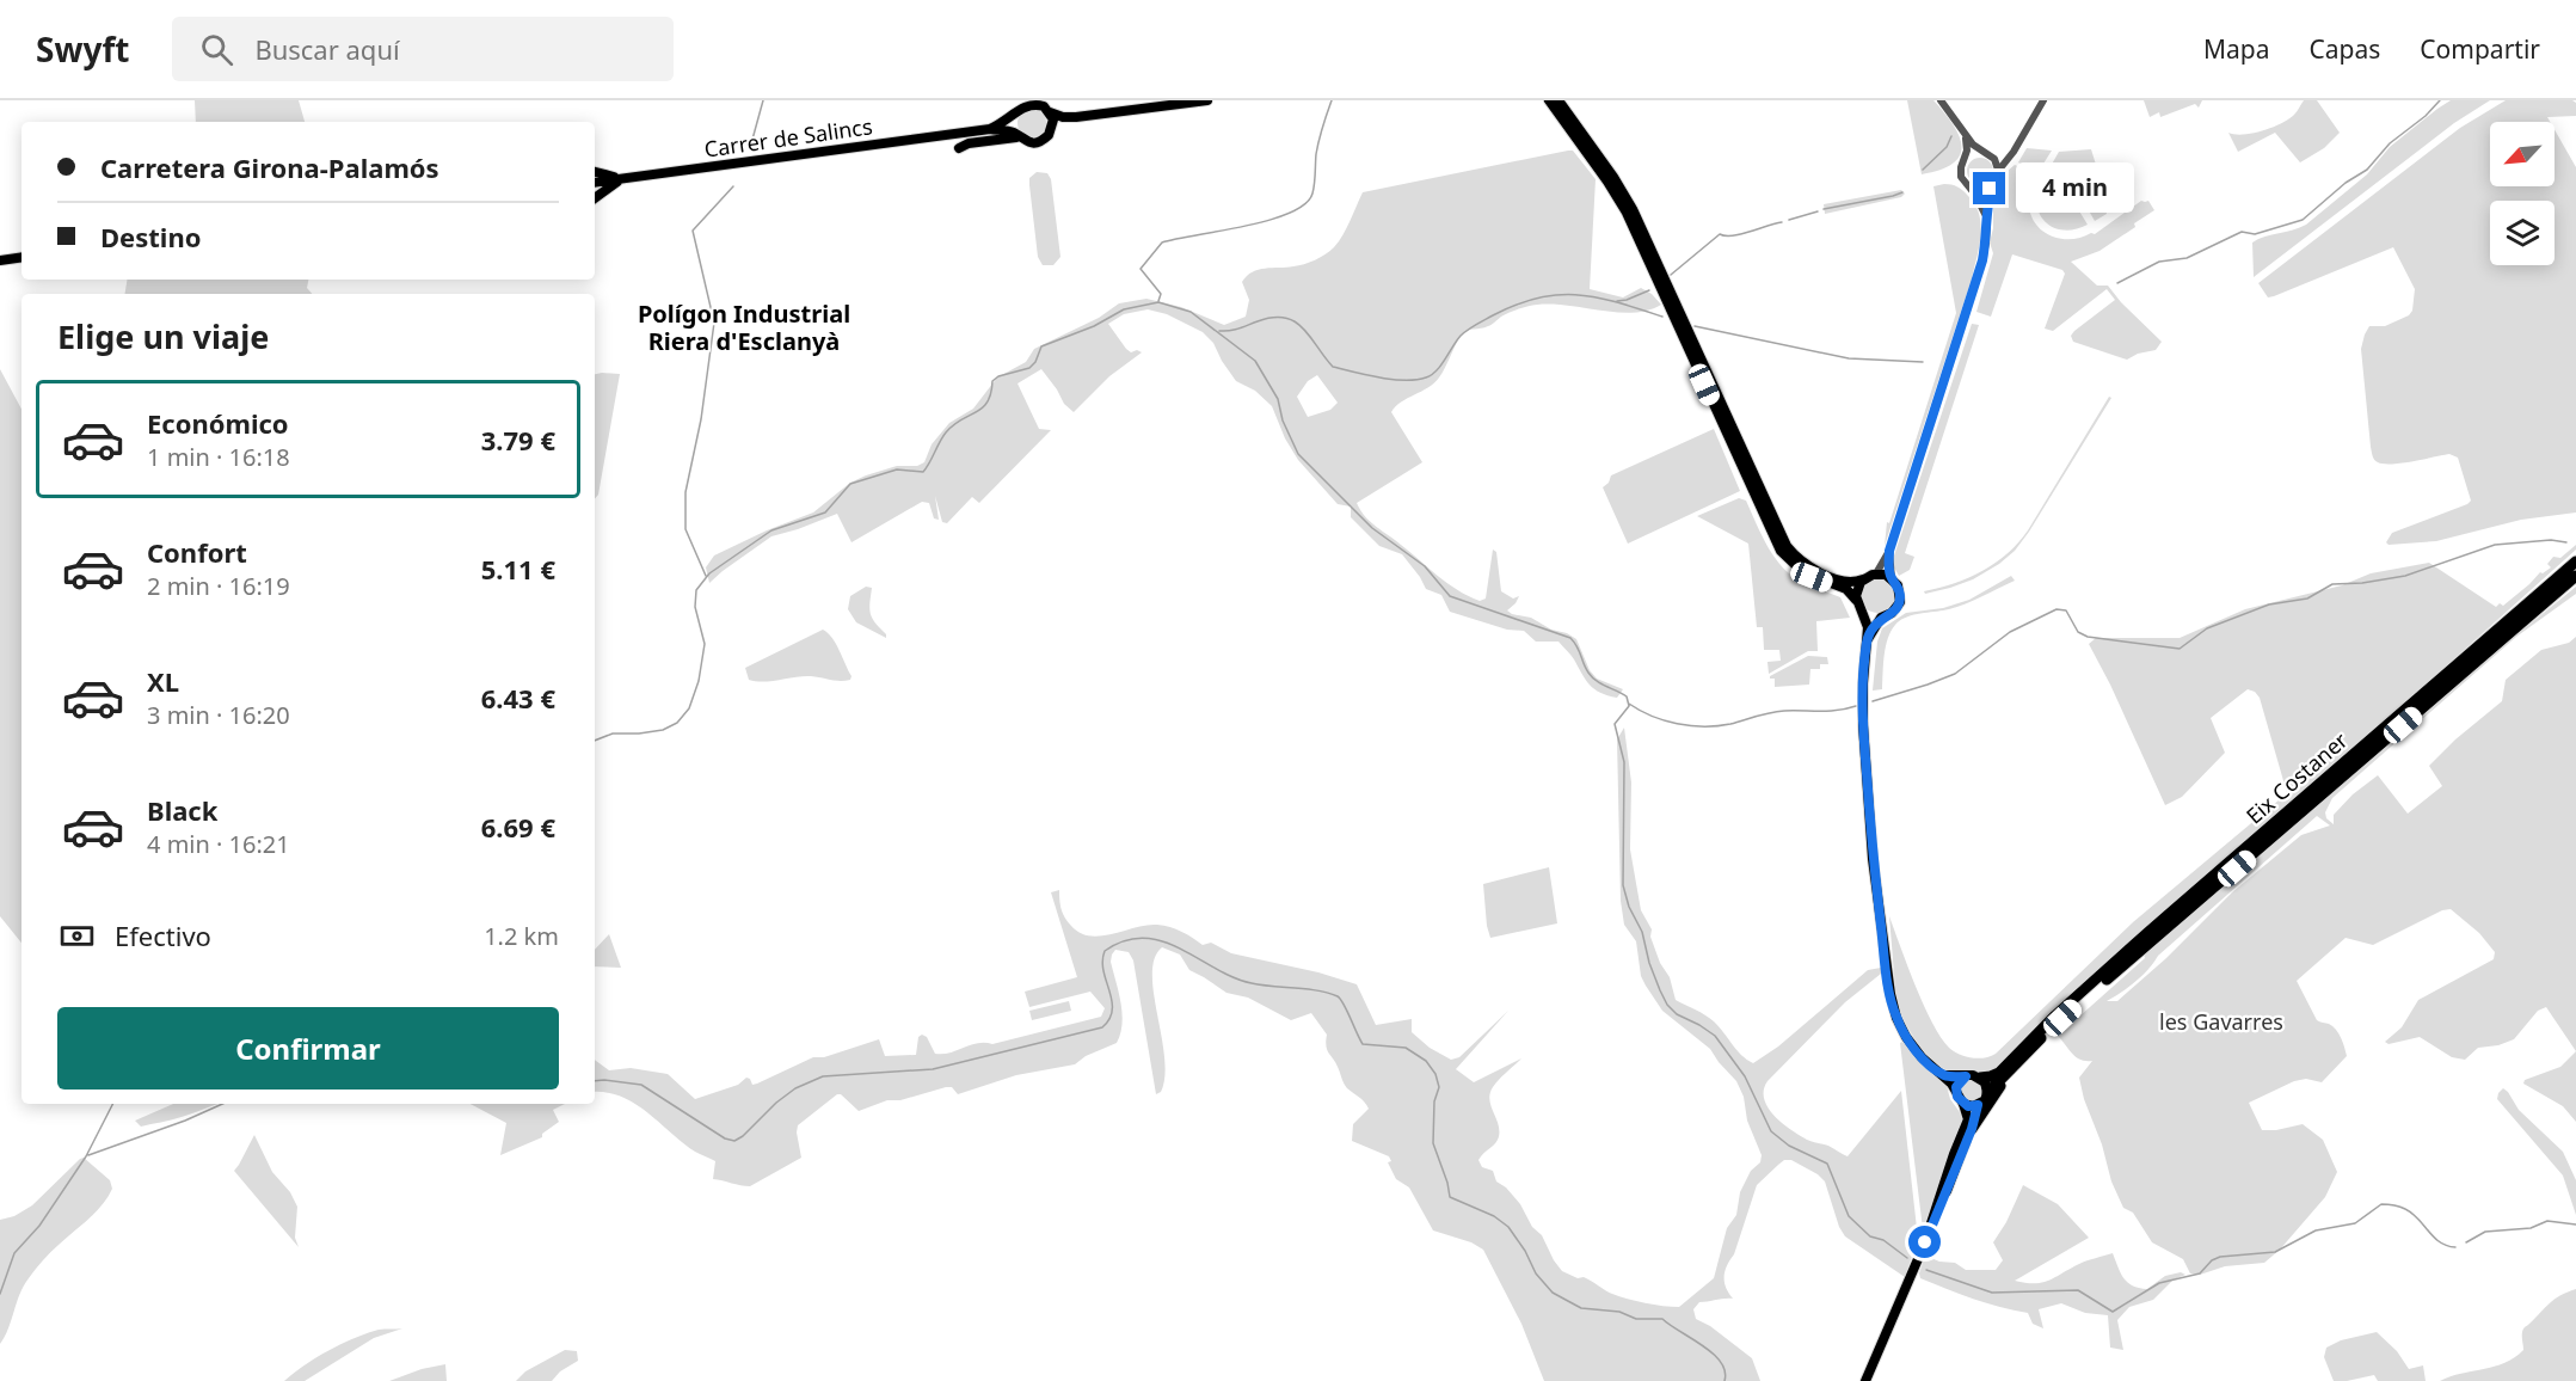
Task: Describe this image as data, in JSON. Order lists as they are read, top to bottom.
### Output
{
  "streets": {
    "highway": ["Eix Costaner"],
    "main road": ["Carrer de Salincs"]
  },
  "districts": ["Polígon Industrial Riera d'Esclanyà"],
  "parks": ["les Gavarres"],
  "north": "bottom left",
  "page": {
    "header": "Swyft",
    "search": "Buscar aquí",
    "nav": ["Mapa", "Capas", "Compartir"],
    "banner": ["Carretera Girona-Palamós", "Destino"],
    "bubble": "4 min",
    "heading": "Elige un viaje",
    "list": [
      {
        "name": "Económico",
        "note": "1 min · 16:18",
        "value": "3.79 €"
      },
      {
        "name": "Confort",
        "note": "2 min · 16:19",
        "value": "5.11 €"
      },
      {
        "name": "XL",
        "note": "3 min · 16:20",
        "value": "6.43 €"
      },
      {
        "name": "Black",
        "note": "4 min · 16:21",
        "value": "6.69 €"
      }
    ],
    "pay": ["Efectivo", "1.2 km"],
    "buttons": "Confirmar"
  }
}
